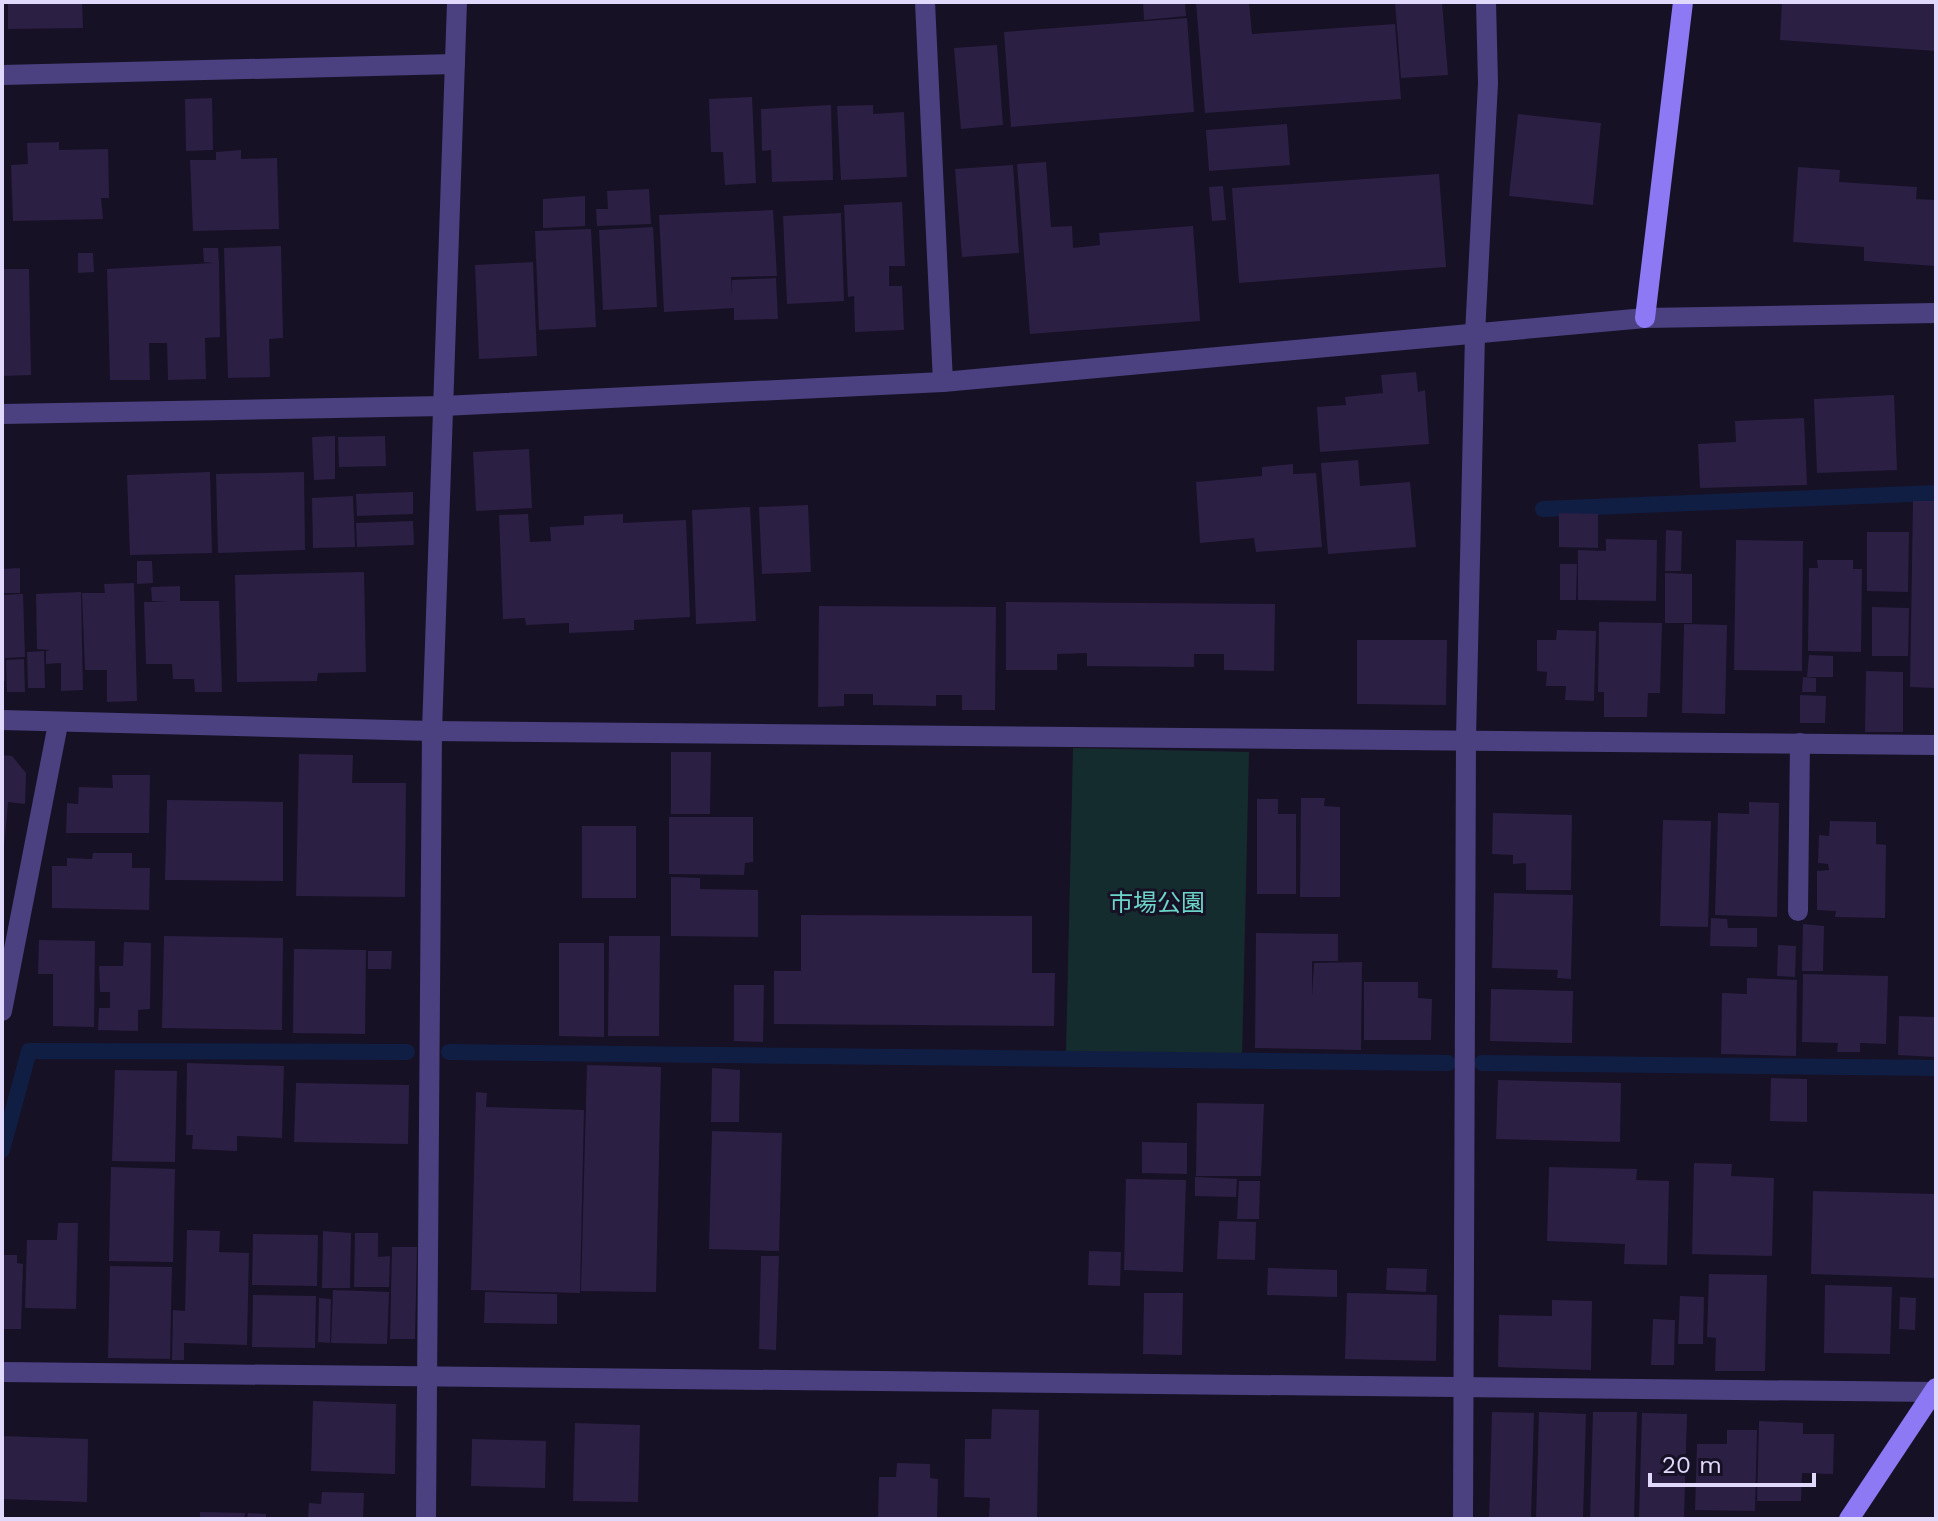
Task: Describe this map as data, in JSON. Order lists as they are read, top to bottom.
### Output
{
  "parks": ["市場公園"],
  "scale_bar": "20 m"
}
